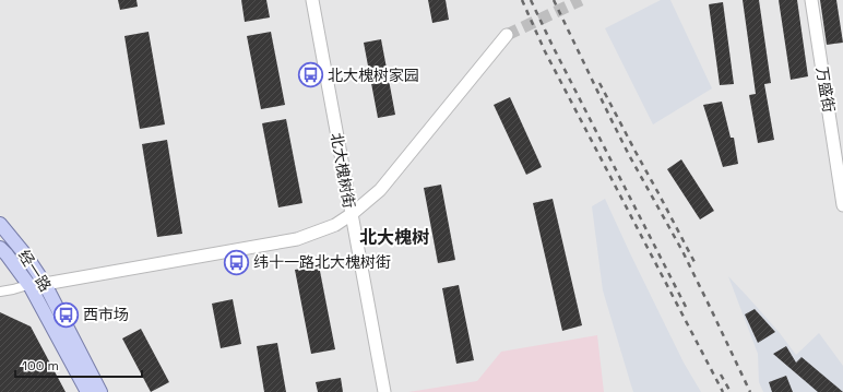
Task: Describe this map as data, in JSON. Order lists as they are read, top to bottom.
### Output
{
  "streets": {
    "main road": ["经一路"],
    "street": ["万盛街", "北大槐树街"]
  },
  "districts": ["北大槐树"],
  "places": {
    "bus stop": ["北大槐树家园", "纬十一路北大槐树街", "西市场"]
  },
  "scale_bar": "100 m"
}
